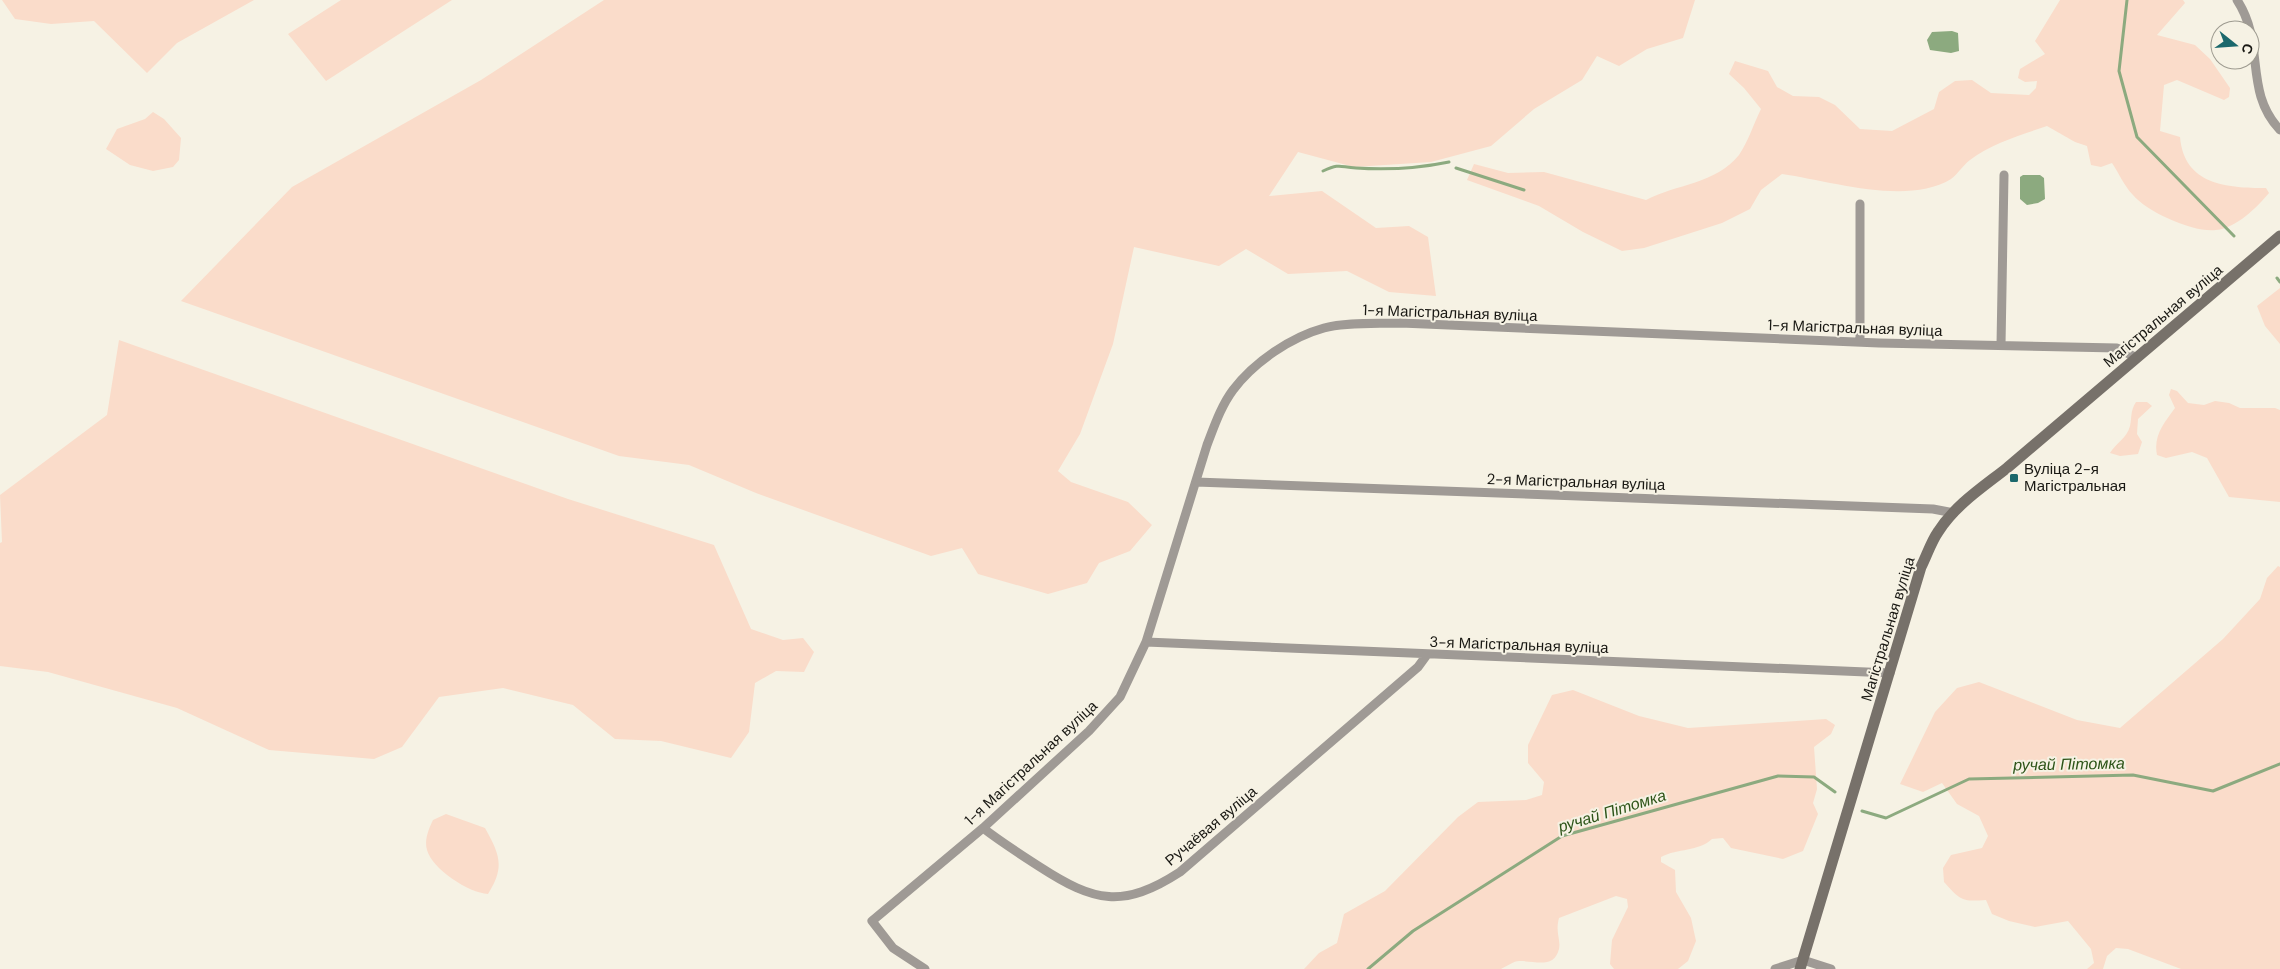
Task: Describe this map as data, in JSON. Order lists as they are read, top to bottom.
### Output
{
  "streets": {
    "street": [
      "1-я Магістральная вуліца",
      "Магістральная вуліца",
      "2-я Магістральная вуліца",
      "3-я Магістральная вуліца",
      "Ручаёвая вуліца"
    ]
  },
  "crossings": [
    ["1-я Магістральная вуліца", "Магістральная вуліца"],
    ["1-я Магістральная вуліца", "2-я Магістральная вуліца"],
    ["1-я Магістральная вуліца", "3-я Магістральная вуліца"],
    ["1-я Магістральная вуліца", "Ручаёвая вуліца"],
    ["Магістральная вуліца", "2-я Магістральная вуліца"],
    ["Магістральная вуліца", "3-я Магістральная вуліца"],
    ["3-я Магістральная вуліца", "Ручаёвая вуліца"]
  ],
  "water": ["ручай Пітомка"],
  "places": {
    "transit": ["Вуліца 2-я Магістральная"]
  },
  "north": "right"
}
